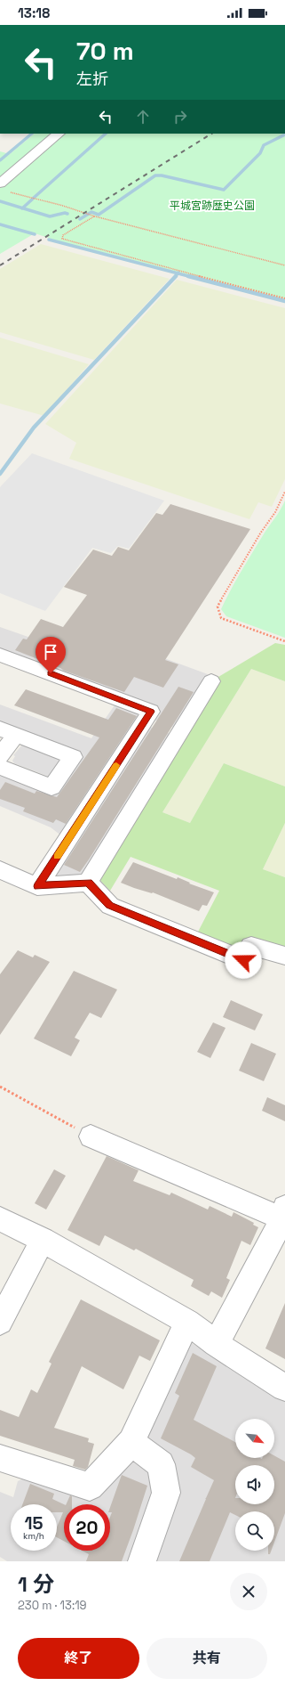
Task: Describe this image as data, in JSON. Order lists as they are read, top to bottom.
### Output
{
  "parks": ["平城宮跡歴史公園"],
  "north": "bottom right",
  "page": {
    "status": "13:18",
    "turn": ["70 m", "左折"],
    "speed": "15 km/h",
    "limit": "20",
    "heading": ["1 分", "230 m · 13:19"],
    "buttons": ["終了", "共有"]
  }
}
